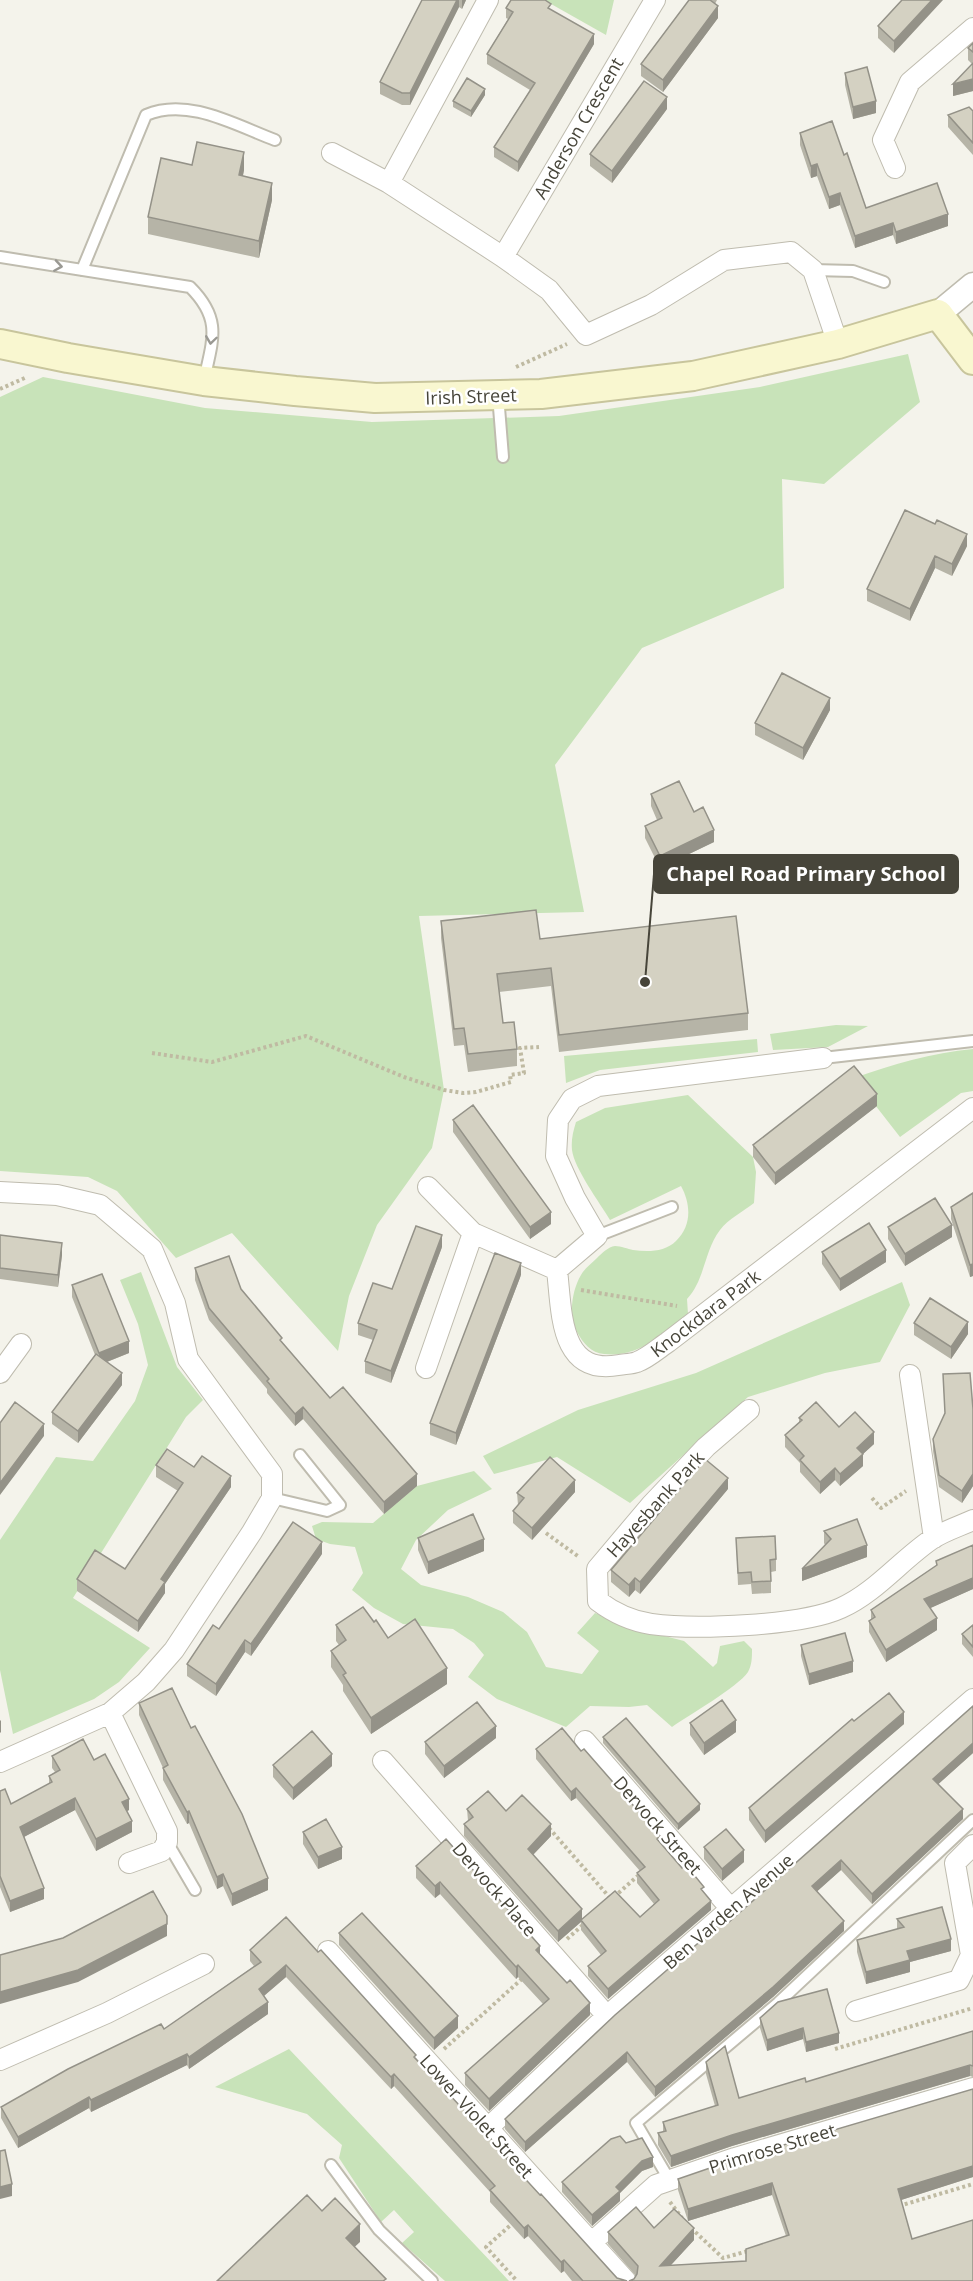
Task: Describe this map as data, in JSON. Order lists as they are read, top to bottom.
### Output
{
  "streets": {
    "main road": ["Irish Street"],
    "street": [
      "Anderson Crescent",
      "Knockdara Park",
      "Hayesbank Park",
      "Dervock Street",
      "Dervock Place",
      "Ben Varden Avenue",
      "Lower Violet Street",
      "Primrose Street"
    ]
  },
  "crossings": [
    ["Dervock Street", "Ben Varden Avenue"],
    ["Dervock Place", "Ben Varden Avenue"],
    ["Ben Varden Avenue", "Lower Violet Street"],
    ["Lower Violet Street", "Primrose Street"]
  ],
  "places": ["Chapel Road Primary School"]
}
